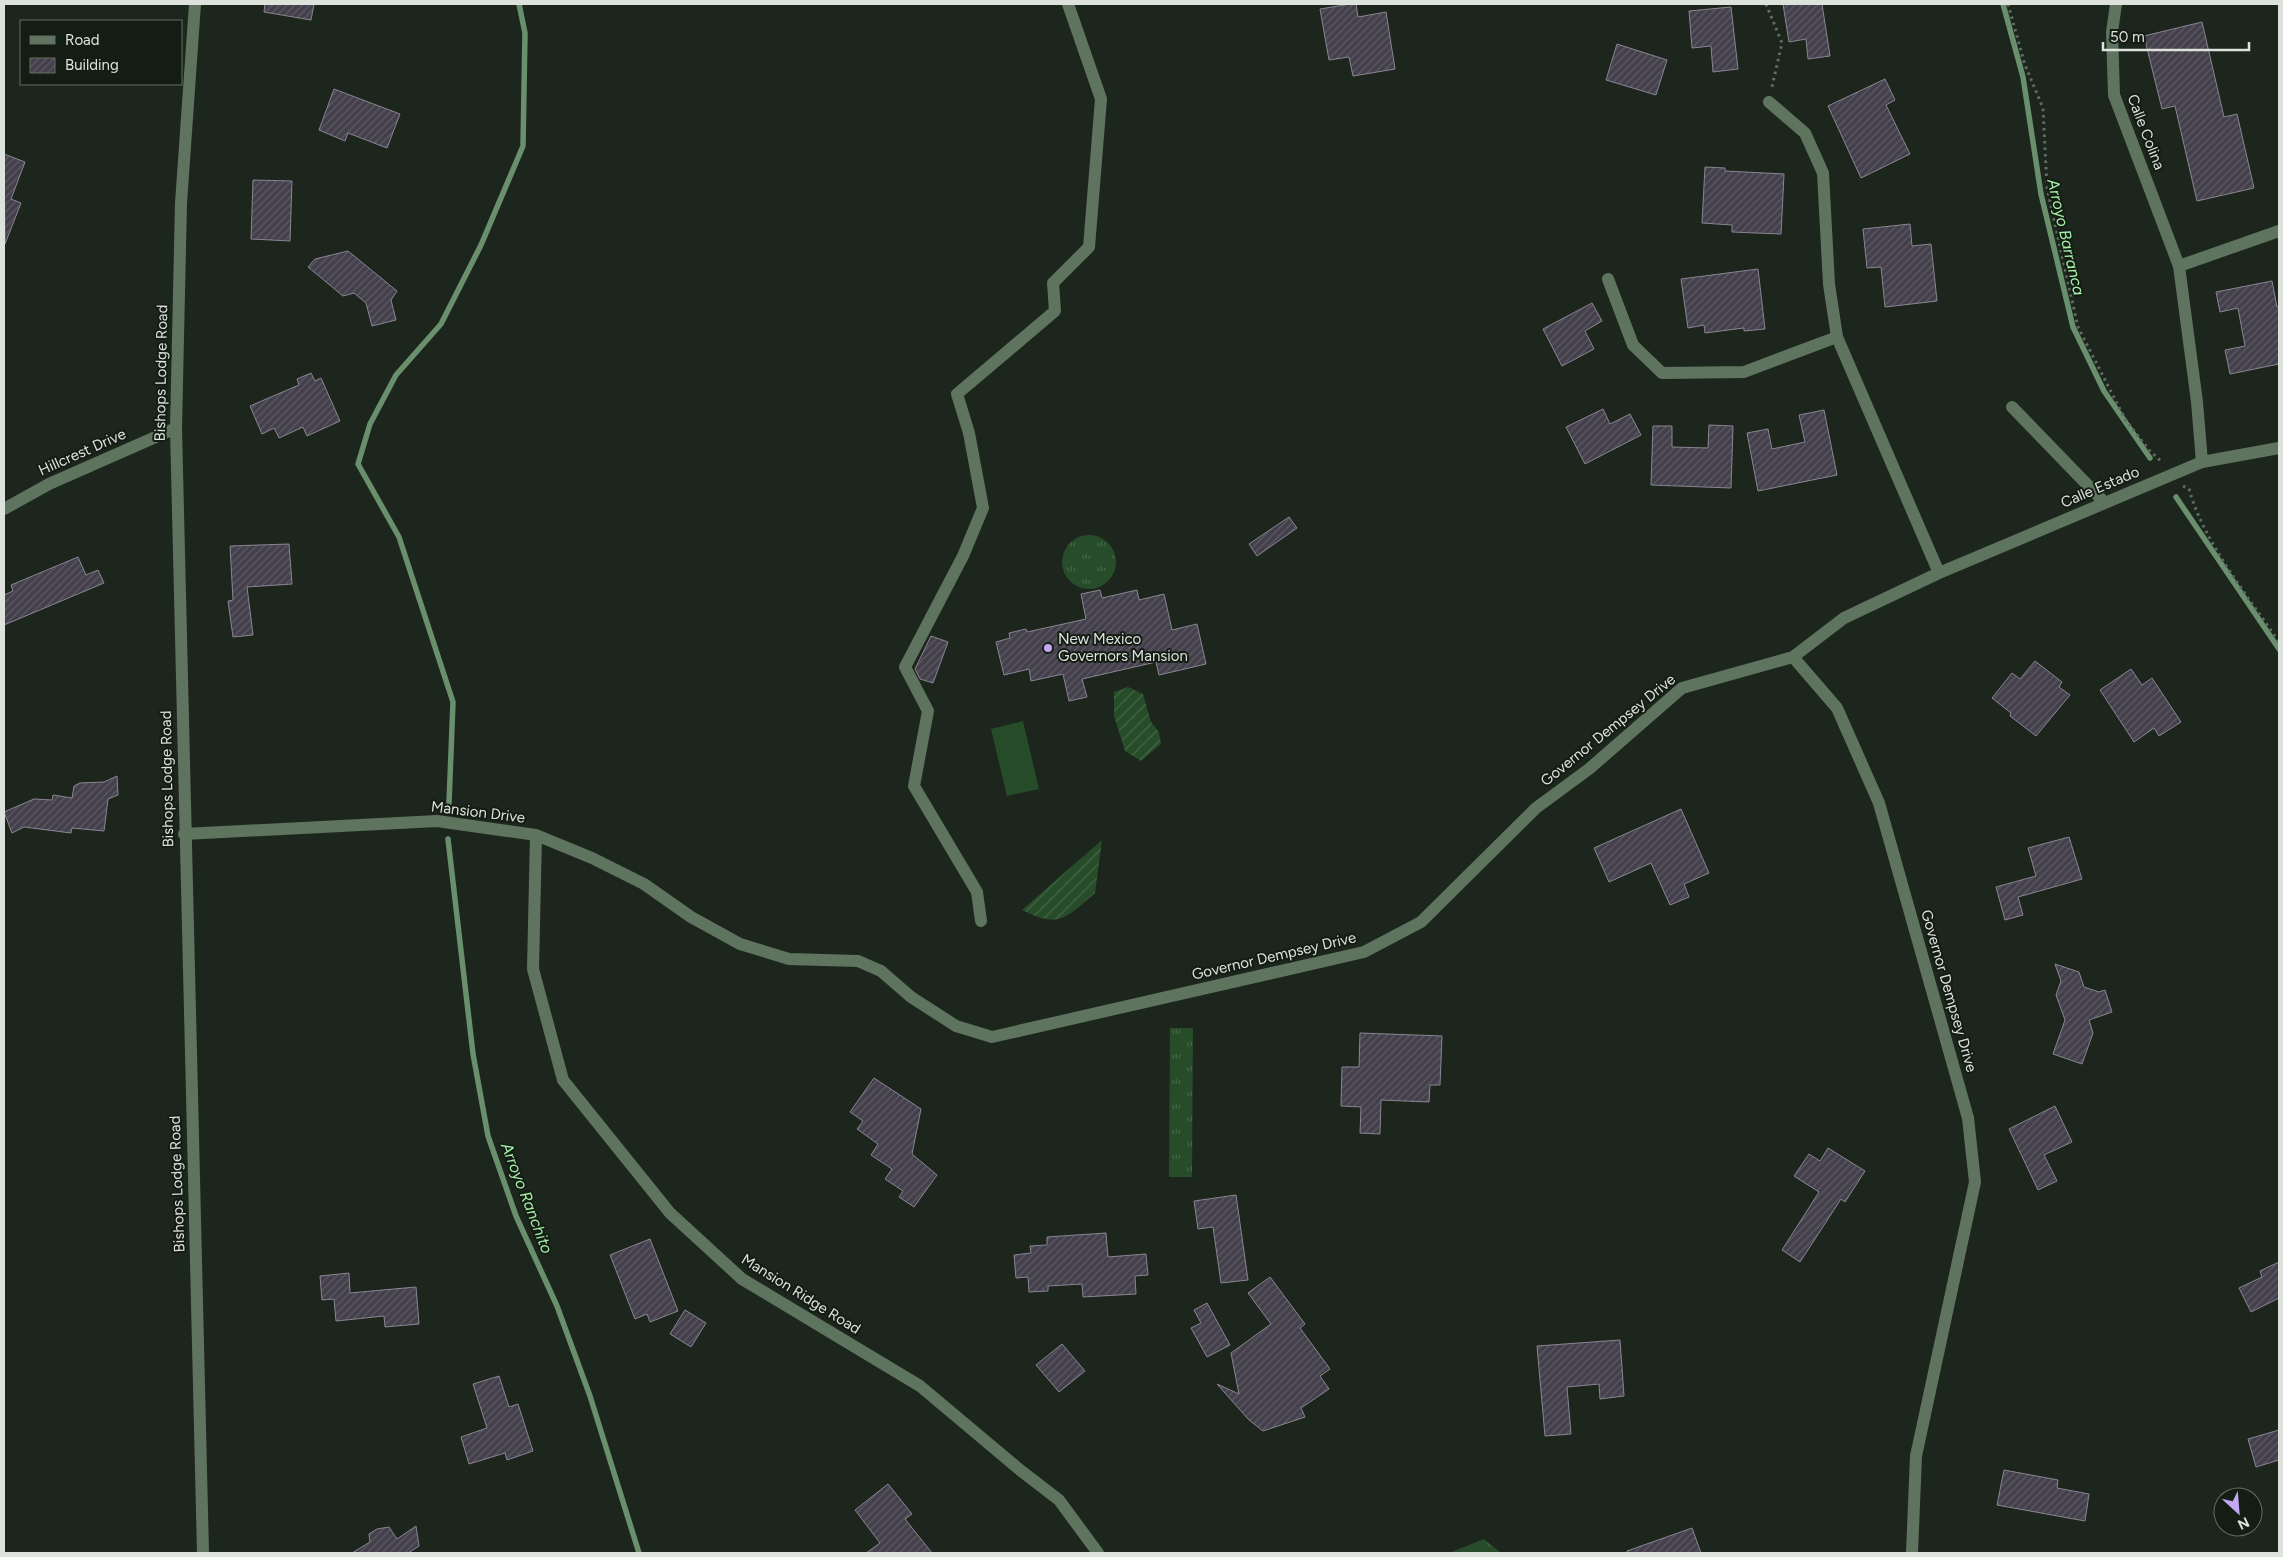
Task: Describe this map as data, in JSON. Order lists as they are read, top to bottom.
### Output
{
  "streets": {
    "street": [
      "Calle Colina",
      "Bishops Lodge Road",
      "Hillcrest Drive",
      "Calle Estado",
      "Governor Dempsey Drive",
      "Mansion Drive",
      "Mansion Ridge Road"
    ]
  },
  "crossings": [
    ["Calle Colina", "Calle Estado"],
    ["Bishops Lodge Road", "Hillcrest Drive"],
    ["Bishops Lodge Road", "Mansion Drive"],
    ["Calle Estado", "Governor Dempsey Drive"],
    ["Governor Dempsey Drive", "Mansion Drive"],
    ["Mansion Drive", "Mansion Ridge Road"]
  ],
  "water": ["Arroyo Barranca", "Arroyo Ranchito"],
  "places": ["New Mexico Governors Mansion"],
  "legend": ["Road", "Building"],
  "scale_bar": "50 m",
  "north": "bottom right"
}
